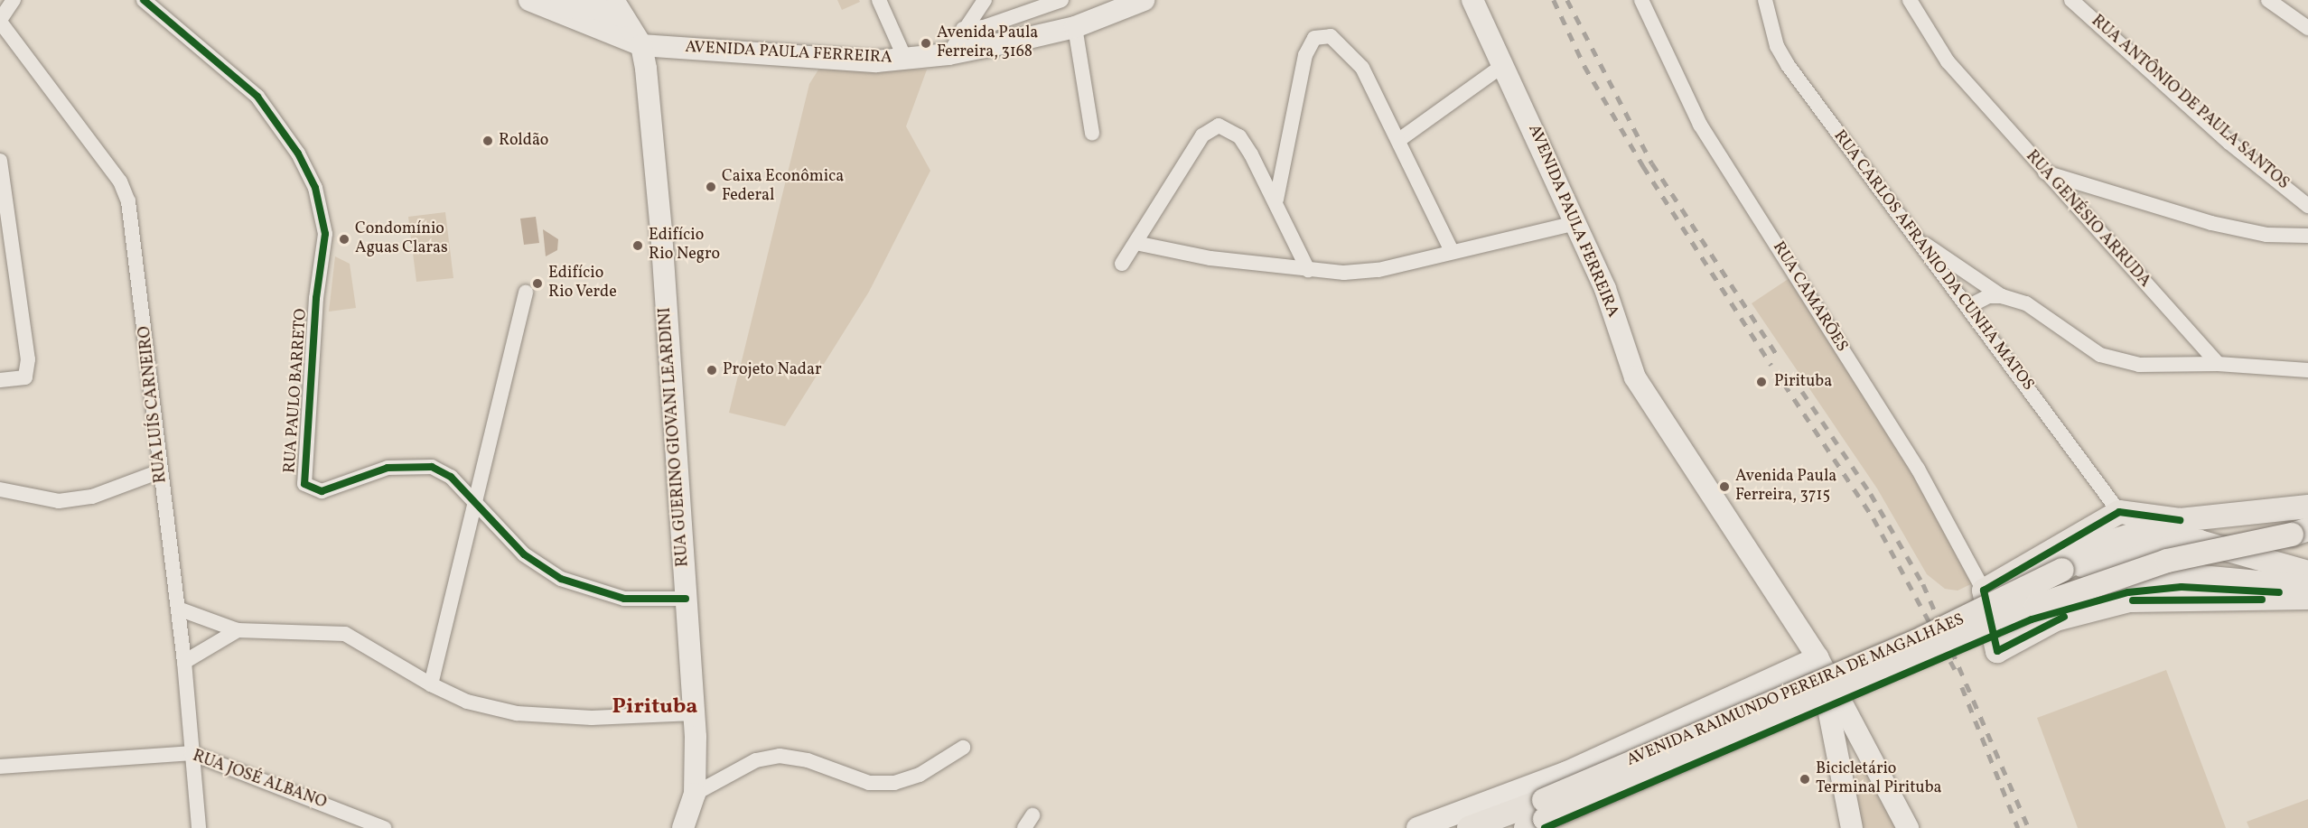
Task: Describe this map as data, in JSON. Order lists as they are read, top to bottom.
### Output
{
  "streets": {
    "main road": ["AVENIDA PAULA FERREIRA", "RUA GUERINO GIOVANI LEARDINI", "AVENIDA RAIMUNDO PEREIRA DE MAGALHÃES"],
    "street": [
      "RUA ANTÔNIO DE PAULA SANTOS",
      "RUA GENÉSIO ARRUDA",
      "RUA CARLOS AFRANIO DA CUNHA MATOS",
      "RUA CAMARÕES",
      "RUA PAULO BARRETO",
      "RUA LUÍS CARNEIRO",
      "RUA JOSÉ ALBANO"
    ]
  },
  "crossings": [
    ["AVENIDA PAULA FERREIRA", "RUA GUERINO GIOVANI LEARDINI"],
    ["RUA PAULO BARRETO", "RUA GUERINO GIOVANI LEARDINI"],
    ["RUA LUÍS CARNEIRO", "RUA JOSÉ ALBANO"]
  ],
  "districts": ["Pirituba"],
  "places": [
    "Avenida Paula Ferreira, 3168",
    "Roldão",
    "Caixa Econômica Federal",
    "Condomínio Aguas Claras",
    "Edifício Rio Negro",
    "Edifício Rio Verde",
    "Projeto Nadar",
    "Pirituba",
    "Avenida Paula Ferreira, 3715",
    "Bicicletário Terminal Pirituba"
  ]
}
